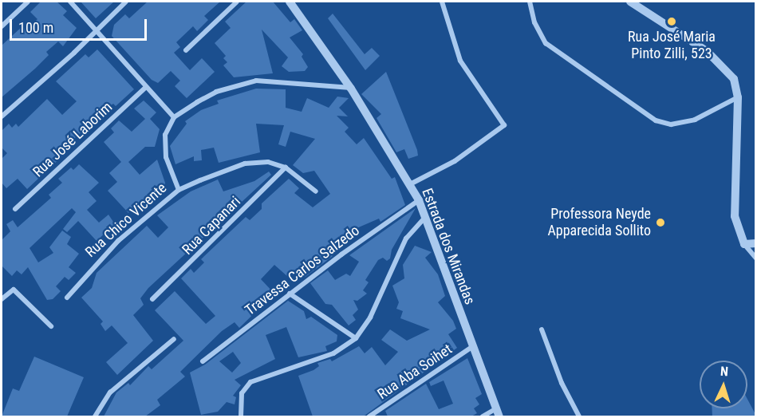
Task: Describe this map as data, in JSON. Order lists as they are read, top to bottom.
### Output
{
  "streets": {
    "street": [
      "Rua José Laborim",
      "Rua Chico Vicente",
      "Rua Capanari",
      "Estrada dos Mirandas",
      "Travessa Carlos Salzedo",
      "Rua Aba Soihet"
    ]
  },
  "crossings": [
    ["Rua Chico Vicente", "Rua Capanari"],
    ["Estrada dos Mirandas", "Travessa Carlos Salzedo"],
    ["Estrada dos Mirandas", "Rua Aba Soihet"]
  ],
  "places": ["Rua José Maria Pinto Zilli, 523", "Professora Neyde Apparecida Sollito"],
  "scale_bar": "100 m",
  "north": "top"
}
